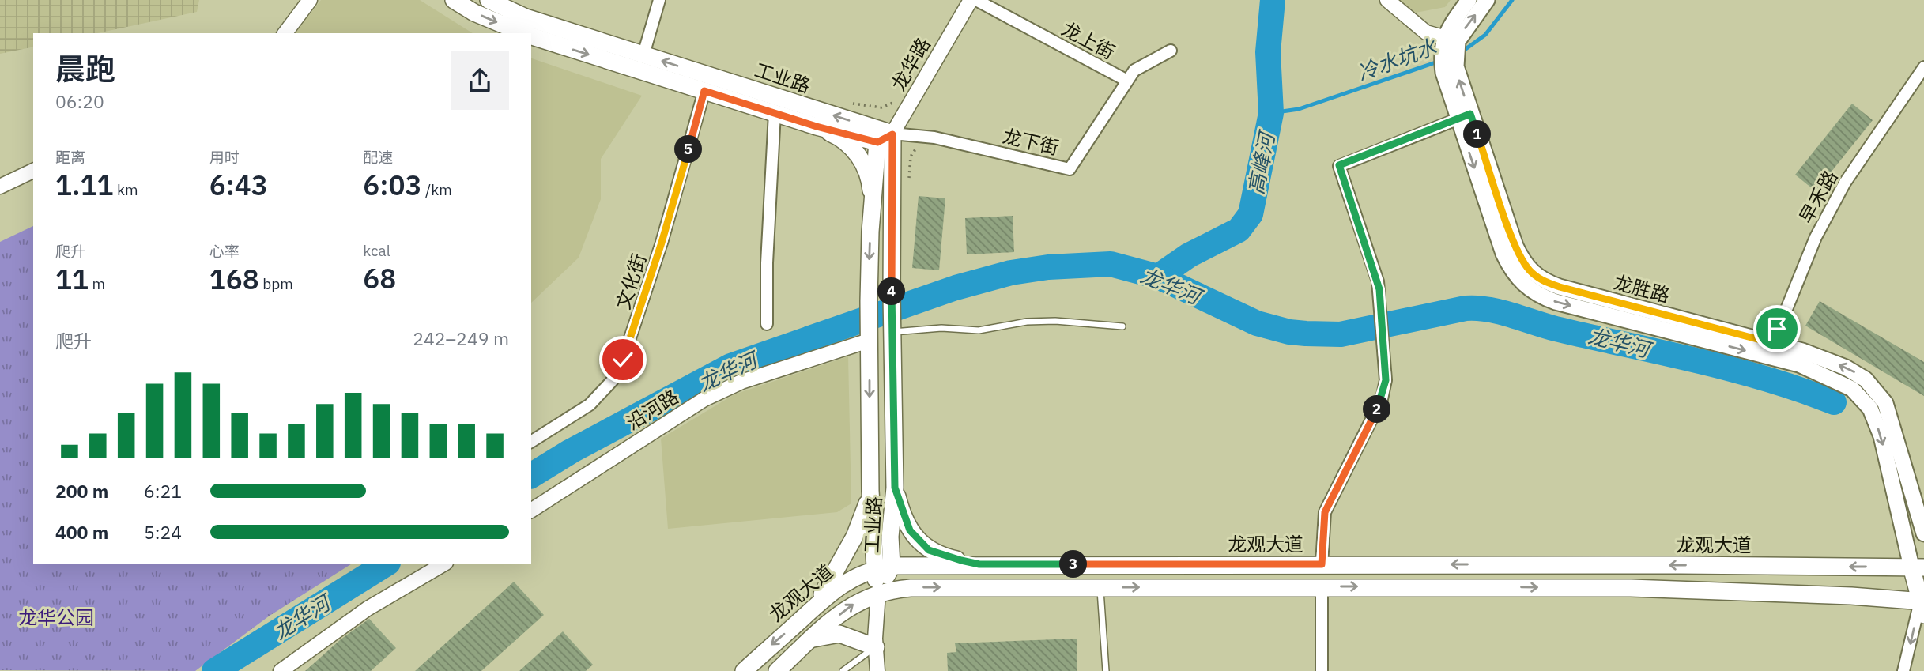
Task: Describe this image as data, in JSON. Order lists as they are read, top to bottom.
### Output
{
  "streets": {
    "main road": ["工业路", "龙胜路", "龙观大道"],
    "street": [
      "龙上街",
      "龙华路",
      "龙下街",
      "早禾路",
      "文化街",
      "沿河路"
    ]
  },
  "crossings": [
    ["龙上街", "龙下街"],
    ["龙华路", "工业路"],
    ["龙华路", "龙下街"],
    ["工业路", "龙下街"],
    ["工业路", "文化街"],
    ["工业路", "沿河路"],
    ["工业路", "龙观大道"],
    ["早禾路", "龙胜路"],
    ["龙胜路", "龙观大道"]
  ],
  "water": ["冷水坑水", "高峰河", "龙华河"],
  "parks": ["龙华公园"],
  "page": {
    "heading": ["晨跑", "06:20"],
    "pins": [
      "1",
      "5",
      "4",
      "2",
      "3"
    ],
    "stats": [
      ["距离", "1.11 km"],
      ["用时", "6:43"],
      ["配速", "6:03 /km"],
      ["爬升", "11 m"],
      ["心率", "168 bpm"],
      ["kcal", "68"]
    ],
    "chart": ["爬升", "242–249 m"],
    "list": [
      {
        "name": "200 m",
        "note": "6:21"
      },
      {
        "name": "400 m",
        "note": "5:24"
      }
    ]
  }
}
